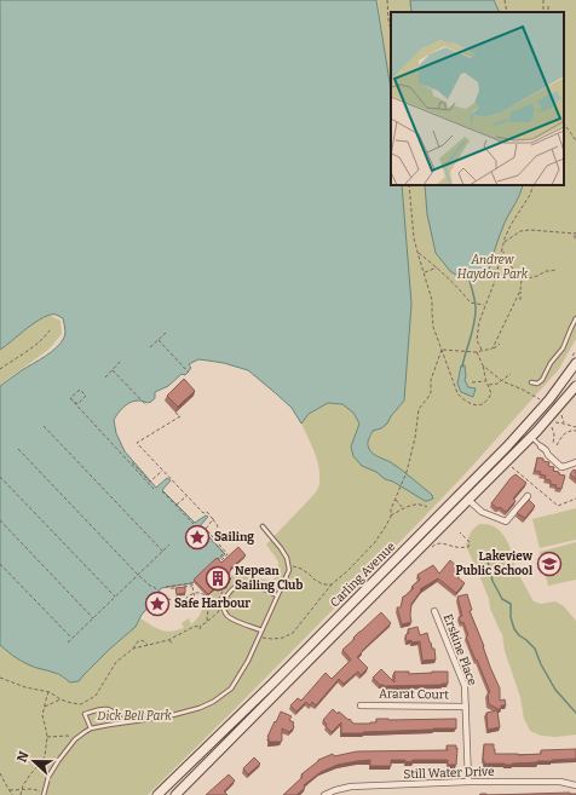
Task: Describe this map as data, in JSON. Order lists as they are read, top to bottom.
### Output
{
  "streets": {
    "main road": ["Carling Avenue"],
    "street": ["Erskine Place", "Ararat Court", "Still Water Drive"]
  },
  "crossings": [
    ["Erskine Place", "Ararat Court"],
    ["Erskine Place", "Still Water Drive"]
  ],
  "parks": ["Andrew Haydon Park", "Dick Bell Park"],
  "places": {
    "place": ["Sailing", "Safe Harbour"],
    "school or university": ["Lakeview Public School"],
    "building": ["Nepean Sailing Club"]
  },
  "north": "left"
}
